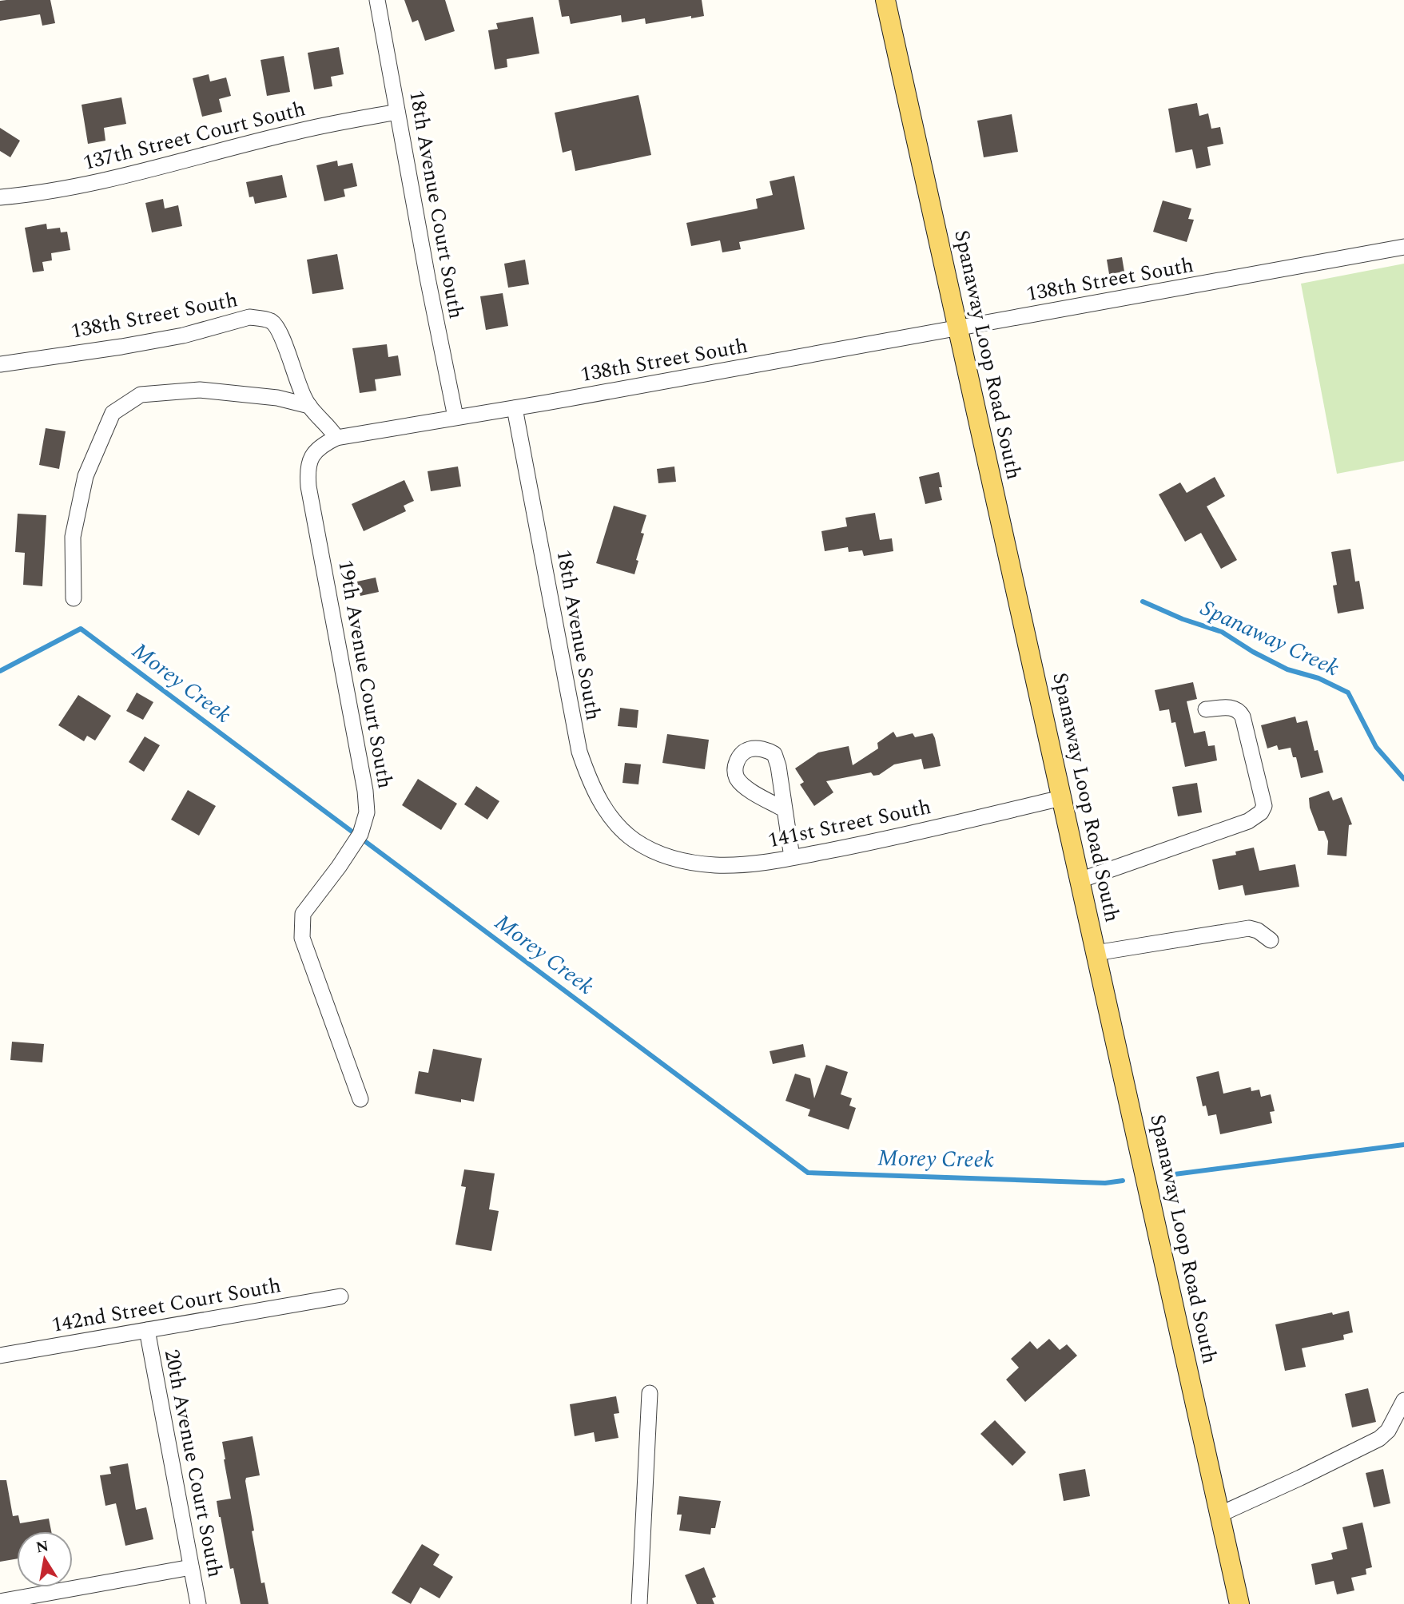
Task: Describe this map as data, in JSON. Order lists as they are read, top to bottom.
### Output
{
  "streets": {
    "main road": ["Spanaway Loop Road South"],
    "street": [
      "137th Street Court South",
      "18th Avenue Court South",
      "138th Street South",
      "18th Avenue South",
      "19th Avenue Court South",
      "141st Street South",
      "142nd Street Court South",
      "20th Avenue Court South"
    ]
  },
  "crossings": [
    ["137th Street Court South", "18th Avenue Court South"],
    ["18th Avenue Court South", "138th Street South"],
    ["138th Street South", "Spanaway Loop Road South"],
    ["138th Street South", "18th Avenue South"],
    ["138th Street South", "19th Avenue Court South"],
    ["Spanaway Loop Road South", "141st Street South"],
    ["18th Avenue South", "141st Street South"],
    ["142nd Street Court South", "20th Avenue Court South"]
  ],
  "water": ["Spanaway Creek", "Morey Creek"],
  "north": "top"
}
